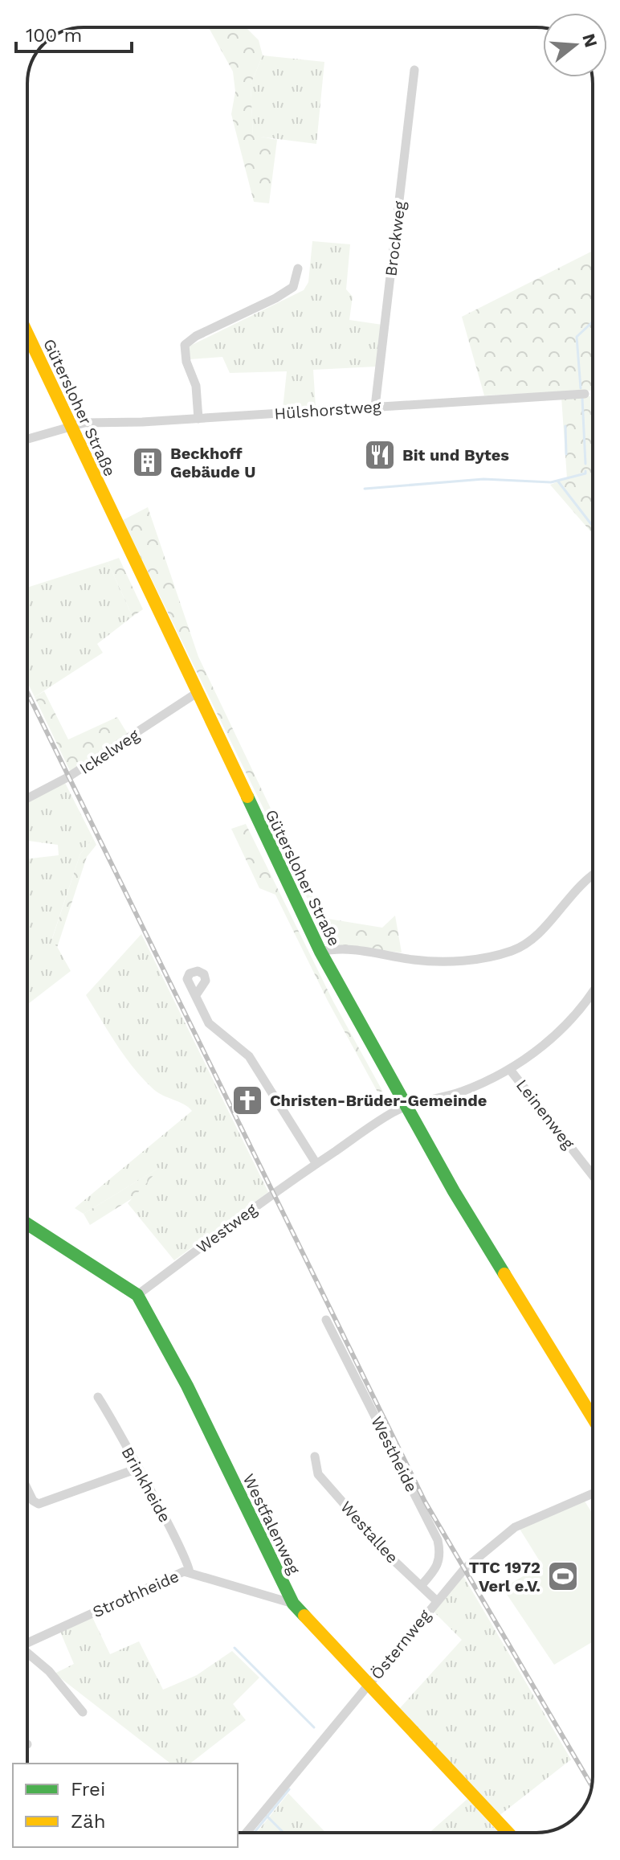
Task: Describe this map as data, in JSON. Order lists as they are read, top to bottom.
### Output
{
  "streets": {
    "main road": ["Gütersloher Straße", "Westfalenweg"],
    "street": [
      "Brockweg",
      "Hülshorstweg",
      "Ickelweg",
      "Leinenweg",
      "Westweg",
      "Westheide",
      "Brinkheide",
      "Westallee",
      "Strothheide",
      "Östernweg"
    ]
  },
  "crossings": [
    ["Brockweg", "Hülshorstweg"],
    ["Gütersloher Straße", "Hülshorstweg"],
    ["Gütersloher Straße", "Ickelweg"],
    ["Gütersloher Straße", "Westweg"],
    ["Leinenweg", "Westweg"],
    ["Westweg", "Westfalenweg"],
    ["Westheide", "Westallee"],
    ["Brinkheide", "Strothheide"],
    ["Westfalenweg", "Strothheide"],
    ["Westfalenweg", "Östernweg"],
    ["Westallee", "Östernweg"]
  ],
  "places": {
    "restaurant": ["Bit und Bytes"],
    "building": ["Beckhoff Gebäude U"],
    "church": ["Christen-Brüder-Gemeinde"],
    "sports": ["TTC 1972 Verl e.V."]
  },
  "legend": ["Frei", "Zäh"],
  "scale_bar": "100 m",
  "north": "right"
}
